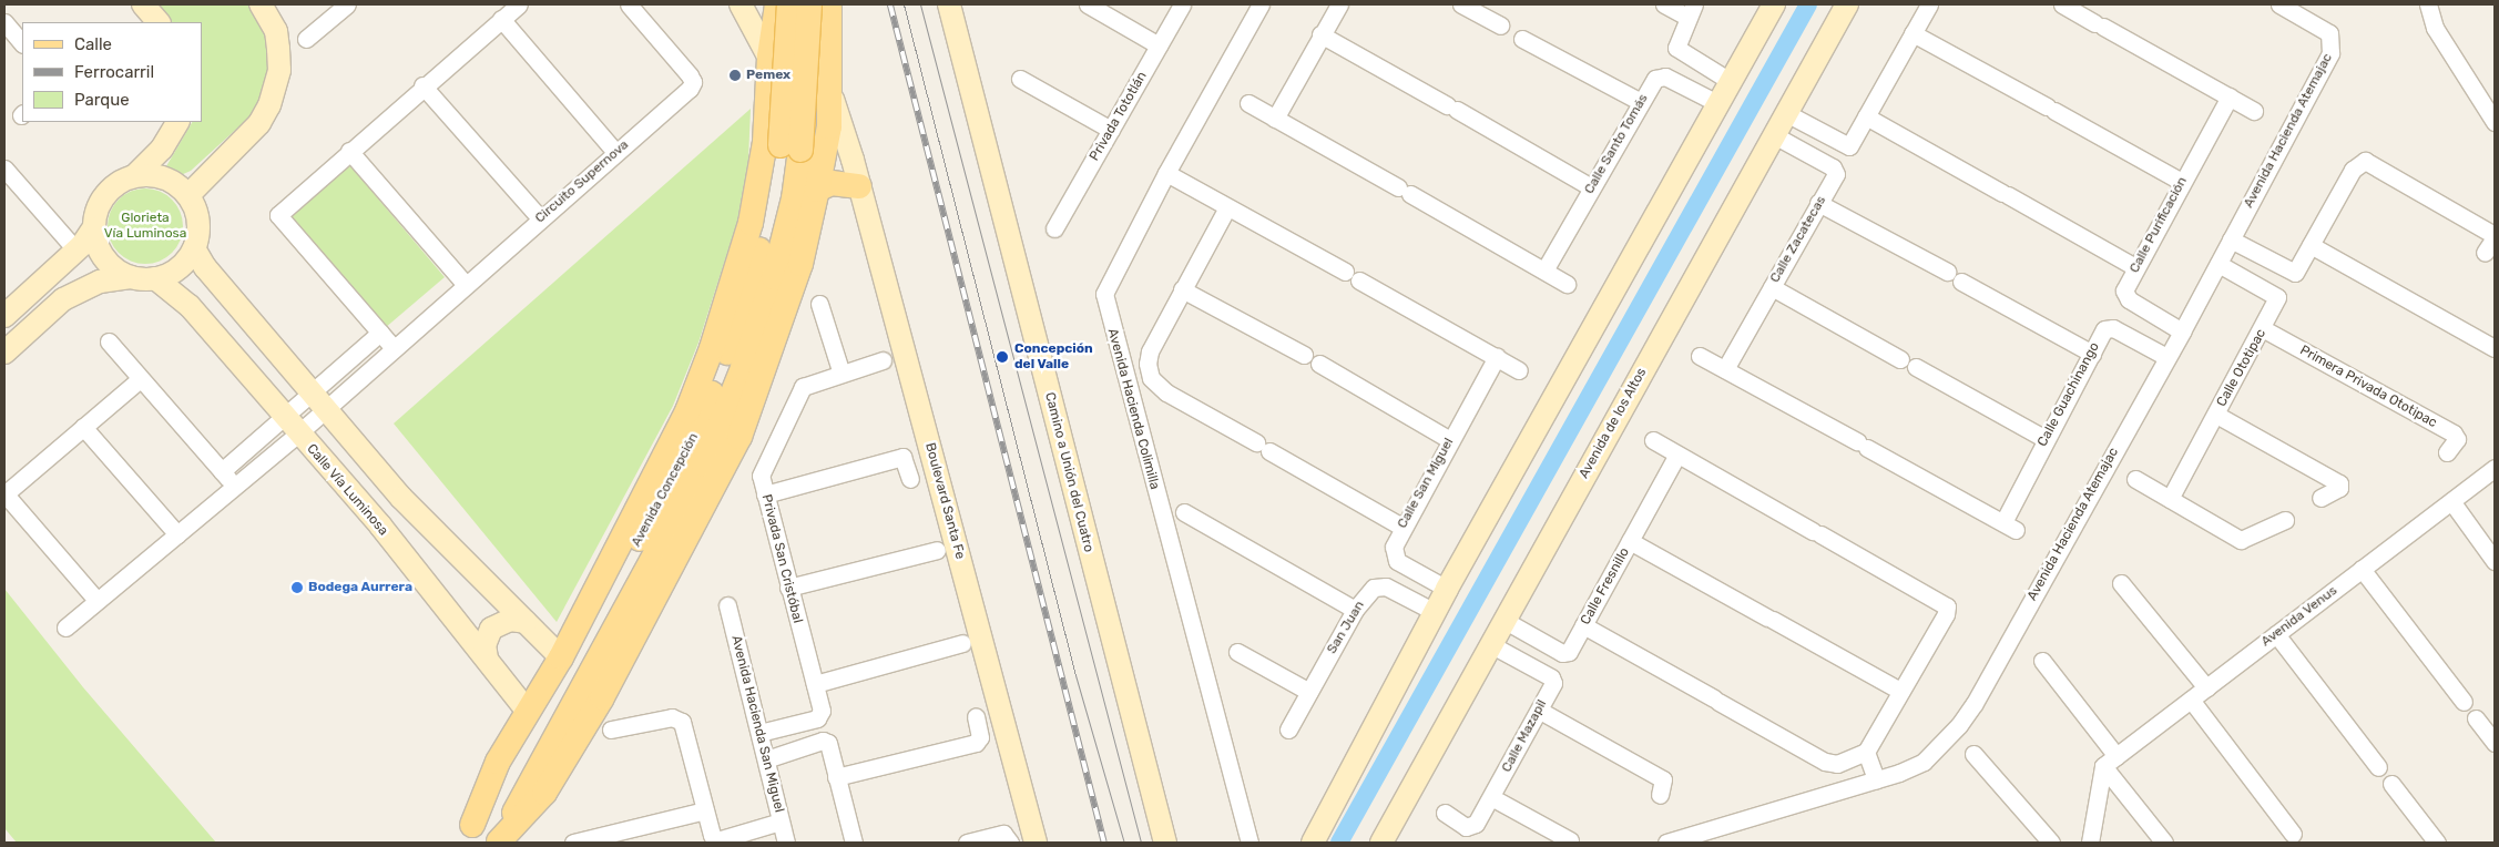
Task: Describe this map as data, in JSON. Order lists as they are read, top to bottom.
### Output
{
  "streets": {
    "main road": ["Avenida Concepción"],
    "street": [
      "Privada Tototlán",
      "Avenida Hacienda Atemajac",
      "Calle Santo Tomás",
      "Circuito Supernova",
      "Calle Purificación",
      "Calle Zacatecas",
      "Calle Ototipac",
      "Primera Privada Ototipac",
      "Calle Guachinango",
      "Avenida Hacienda Colimilla",
      "Avenida de los Altos",
      "Camino a Unión del Cuatro",
      "Calle San Miguel",
      "Calle Vía Luminosa",
      "Boulevard Santa Fe",
      "Privada San Cristóbal",
      "Calle Fresnillo",
      "Avenida Venus",
      "San Juan",
      "Avenida Hacienda San Miguel",
      "Calle Mazapil"
    ]
  },
  "crossings": [
    ["Avenida Hacienda Atemajac", "Calle Purificación"],
    ["Avenida Hacienda Atemajac", "Calle Ototipac"],
    ["Avenida Hacienda Atemajac", "Calle Guachinango"],
    ["Circuito Supernova", "Calle Vía Luminosa"],
    ["Calle Zacatecas", "Calle Guachinango"],
    ["Calle Zacatecas", "Avenida de los Altos"],
    ["Calle Ototipac", "Primera Privada Ototipac"],
    ["Avenida de los Altos", "Calle Fresnillo"],
    ["Avenida de los Altos", "Calle Mazapil"],
    ["Privada San Cristóbal", "Avenida Hacienda San Miguel"]
  ],
  "parks": ["Glorieta Vía Luminosa"],
  "places": ["Pemex", "Concepción del Valle", "Bodega Aurrera"],
  "legend": ["Calle", "Ferrocarril", "Parque"]
}
